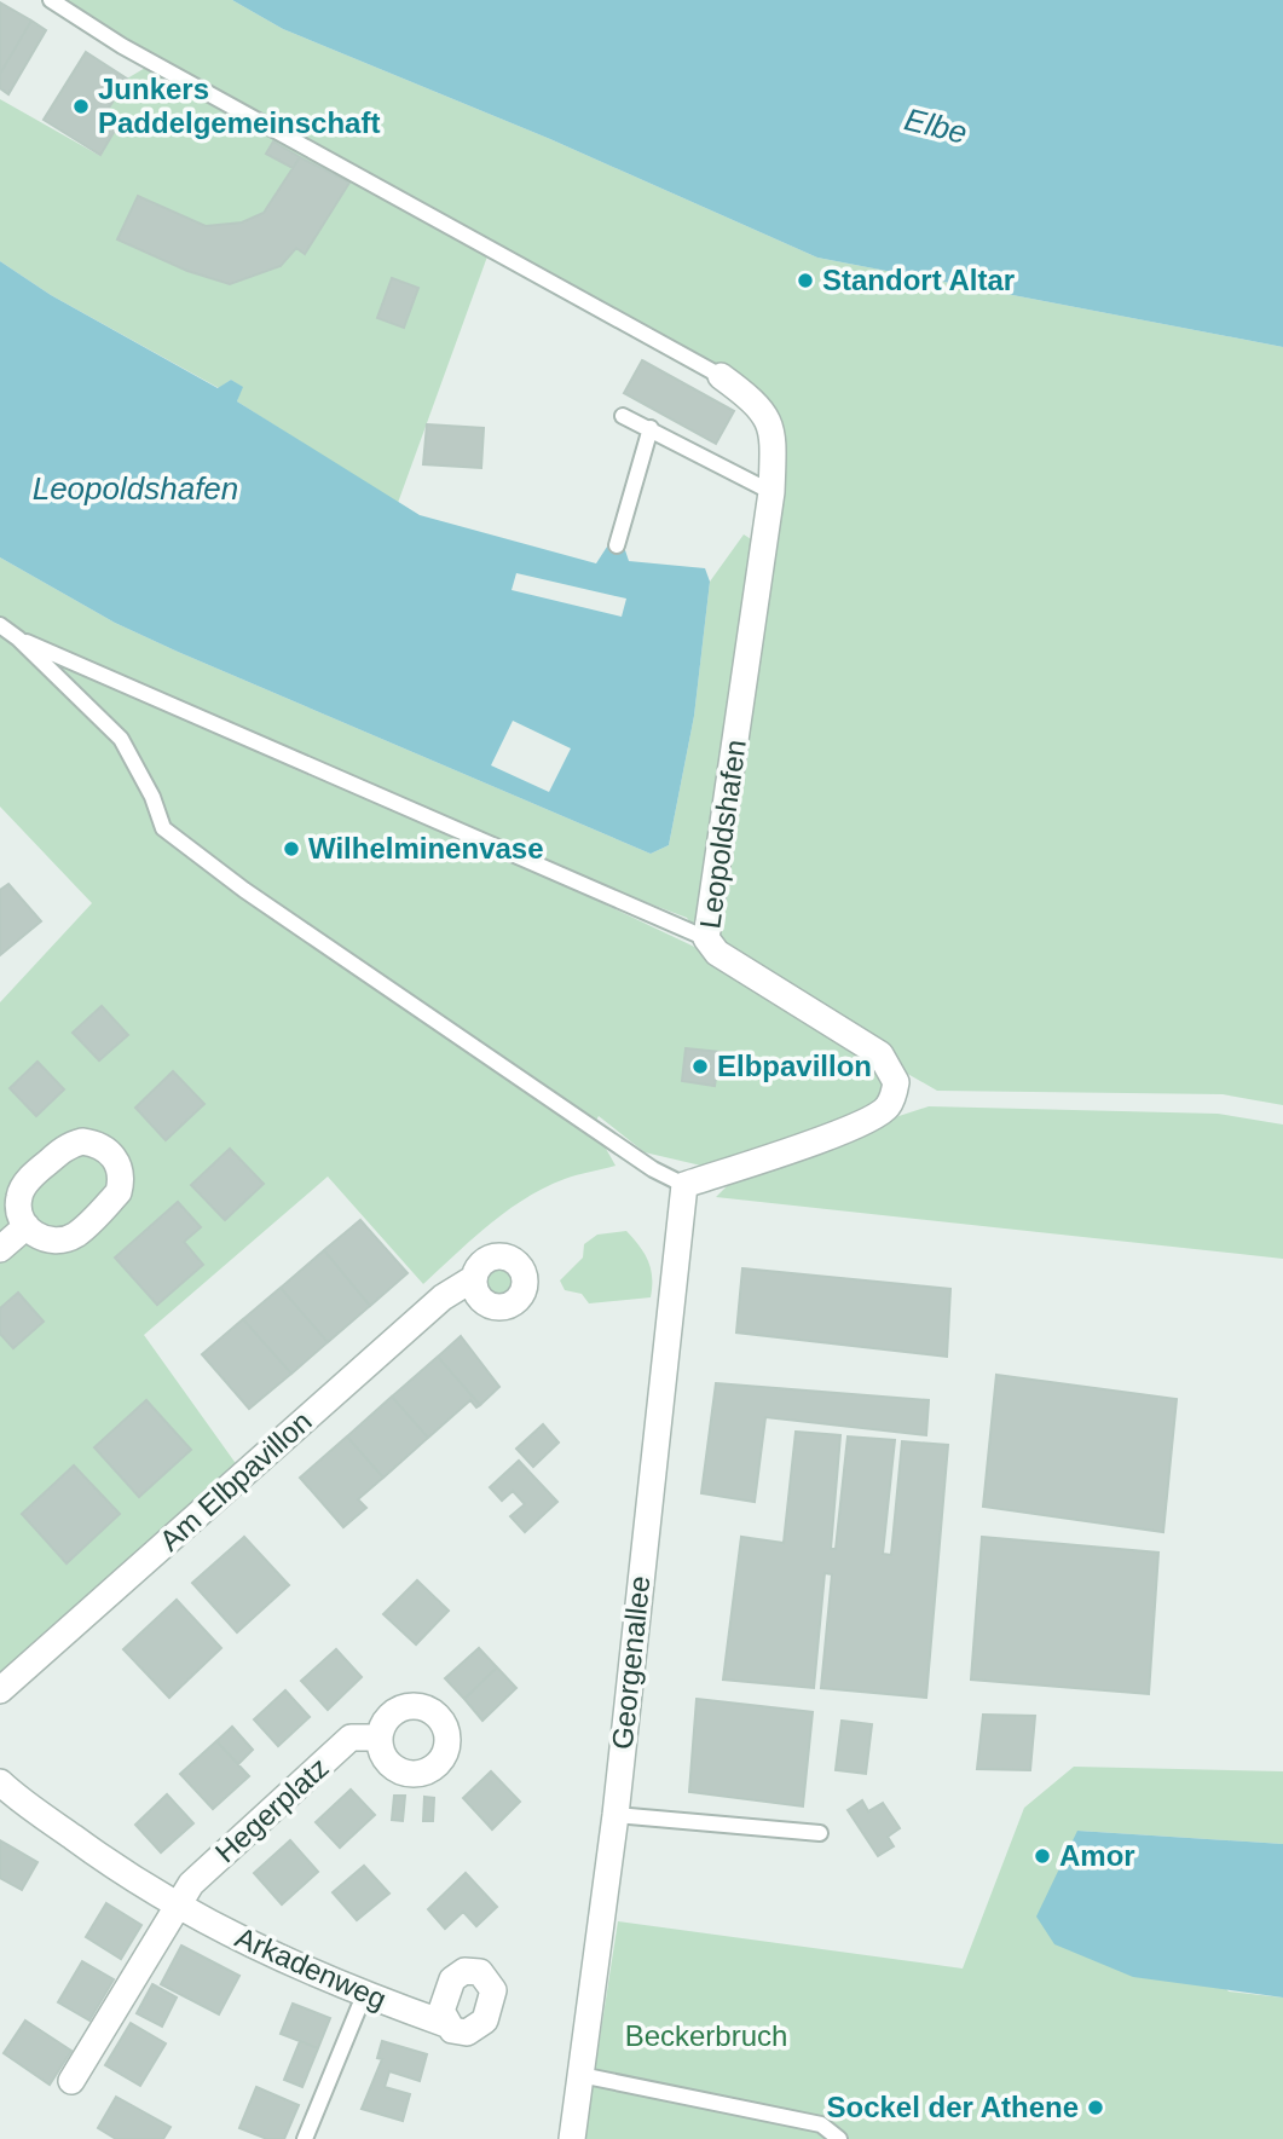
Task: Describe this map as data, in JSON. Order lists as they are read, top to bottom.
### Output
{
  "streets": {
    "street": [
      "Leopoldshafen",
      "Am Elbpavillon",
      "Georgenallee",
      "Hegerplatz",
      "Arkadenweg"
    ]
  },
  "crossings": [
    ["Leopoldshafen", "Georgenallee"],
    ["Hegerplatz", "Arkadenweg"]
  ],
  "water": ["Elbe", "Leopoldshafen"],
  "parks": ["Beckerbruch"],
  "places": [
    "Junkers Paddelgemeinschaft",
    "Standort Altar",
    "Wilhelminenvase",
    "Elbpavillon",
    "Amor",
    "Sockel der Athene"
  ]
}
